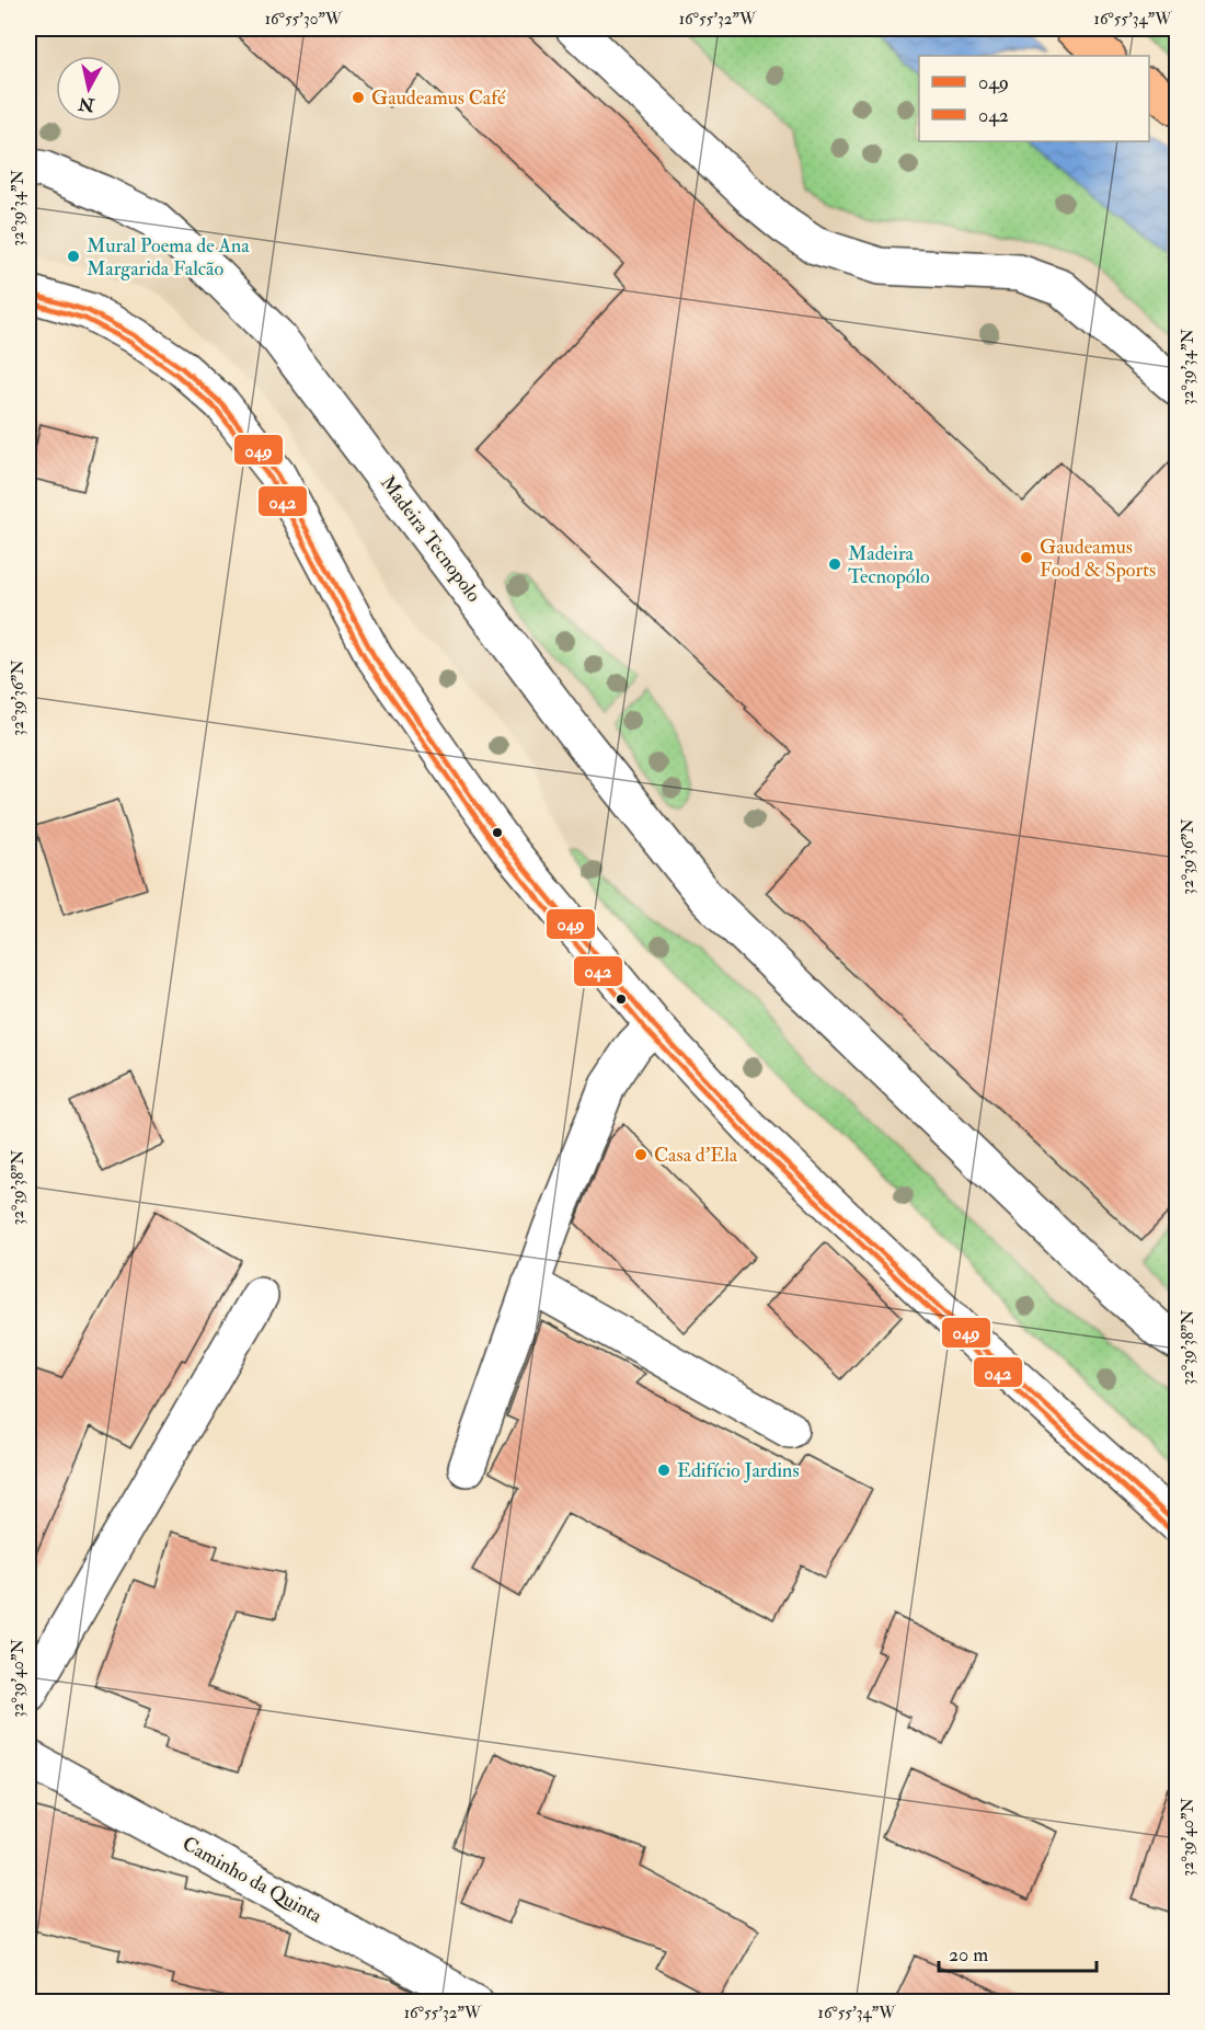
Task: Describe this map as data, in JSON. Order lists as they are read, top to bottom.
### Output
{
  "streets": {
    "street": ["Madeira Tecnopolo", "Caminho da Quinta"]
  },
  "places": [
    "Gaudeamus Café",
    "Mural Poema de Ana Margarida Falcão",
    "Gaudeamus Food & Sports",
    "Madeira Tecnopólo",
    "Casa d'Ela",
    "Edifício Jardins"
  ],
  "lines": ["transit line 049", "transit line 042"],
  "legend": ["049", "042"],
  "scale_bar": "20 m",
  "north": "bottom",
  "coordinates": [
    "16°55'30\"W",
    "16°55'32\"W",
    "16°55'34\"W",
    "32°39'34\"N",
    "32°39'36\"N",
    "32°39'38\"N",
    "32°39'40\"N"
  ]
}
